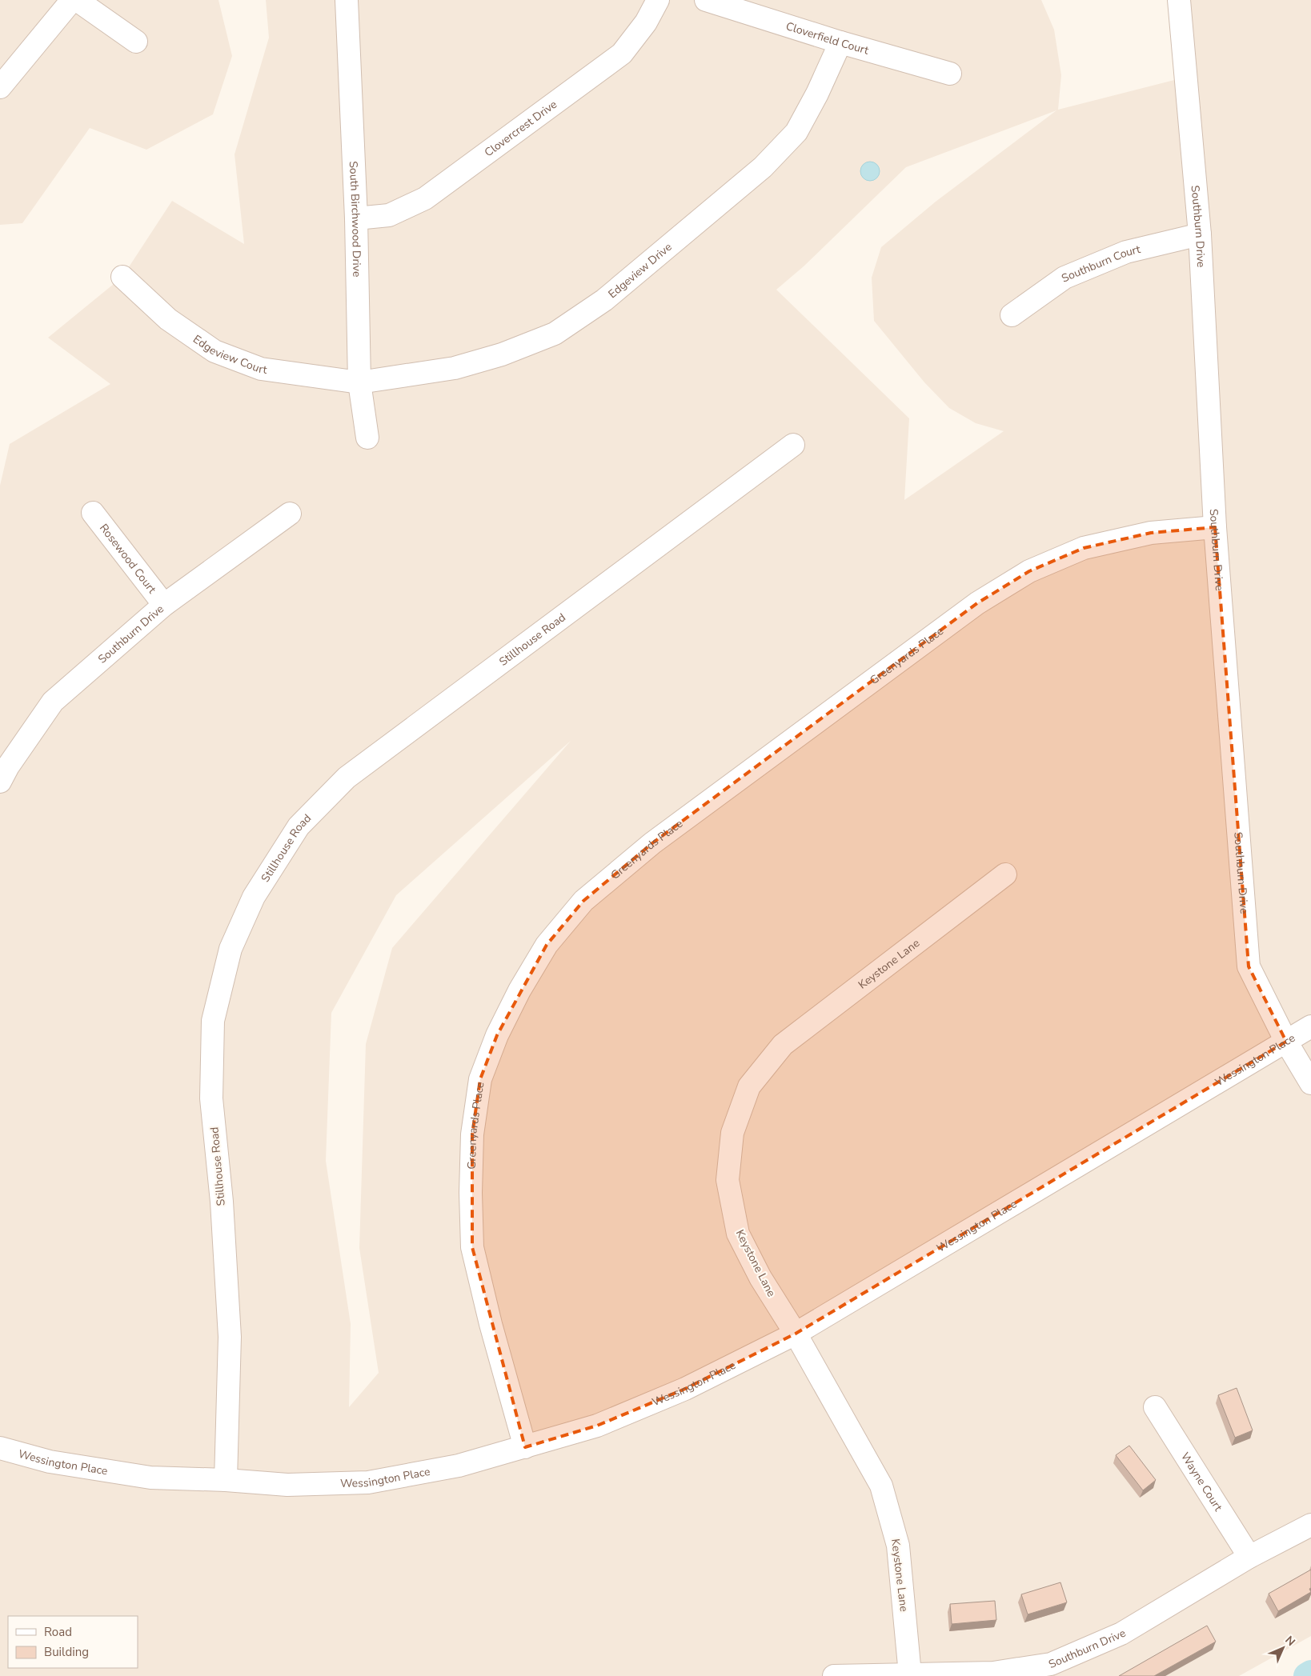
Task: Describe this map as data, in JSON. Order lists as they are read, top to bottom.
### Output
{
  "streets": {
    "street": [
      "Cloverfield Court",
      "Clovercrest Drive",
      "South Birchwood Drive",
      "Southburn Drive",
      "Southburn Court",
      "Edgeview Drive",
      "Edgeview Court",
      "Rosewood Court",
      "Stillhouse Road",
      "Greenyards Place",
      "Keystone Lane",
      "Wessington Place",
      "Wayne Court"
    ]
  },
  "crossings": [
    ["Cloverfield Court", "Edgeview Drive"],
    ["Clovercrest Drive", "South Birchwood Drive"],
    ["South Birchwood Drive", "Edgeview Drive"],
    ["South Birchwood Drive", "Edgeview Court"],
    ["Southburn Drive", "Southburn Court"],
    ["Southburn Drive", "Rosewood Court"],
    ["Southburn Drive", "Greenyards Place"],
    ["Southburn Drive", "Keystone Lane"],
    ["Southburn Drive", "Wessington Place"],
    ["Southburn Drive", "Wayne Court"],
    ["Edgeview Drive", "Edgeview Court"],
    ["Stillhouse Road", "Wessington Place"],
    ["Greenyards Place", "Wessington Place"],
    ["Keystone Lane", "Wessington Place"]
  ],
  "legend": ["Road", "Building"],
  "north": "top right"
}
